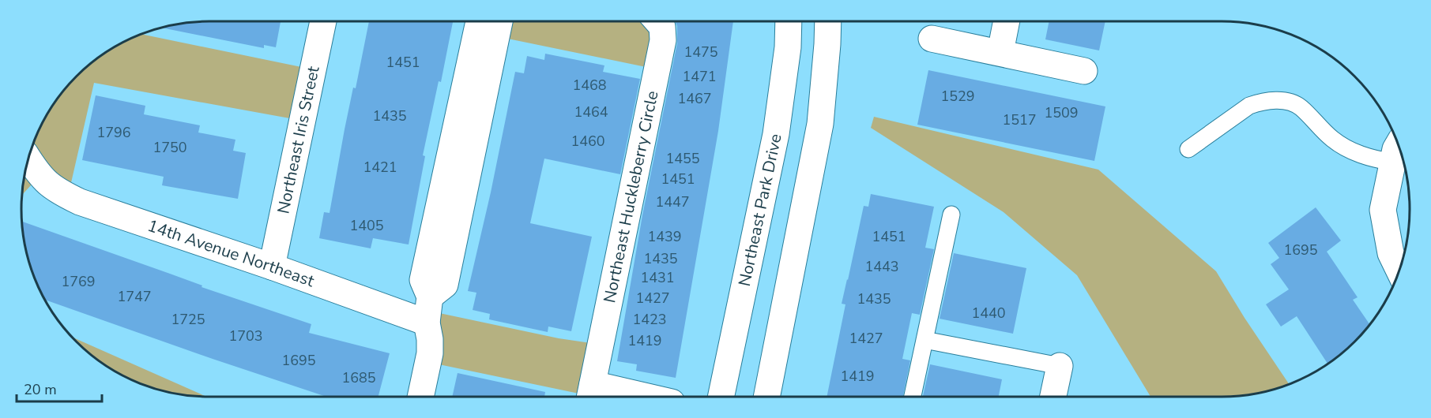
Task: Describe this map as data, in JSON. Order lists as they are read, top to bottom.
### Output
{
  "streets": {
    "street": [
      "Northeast Iris Street",
      "Northeast Huckleberry Circle",
      "Northeast Park Drive",
      "14th Avenue Northeast"
    ]
  },
  "crossings": [
    ["Northeast Iris Street", "14th Avenue Northeast"]
  ],
  "house_numbers": [
    "1475",
    "1451",
    "1471",
    "1468",
    "1529",
    "1467",
    "1464",
    "1509",
    "1435",
    "1517",
    "1796",
    "1460",
    "1750",
    "1455",
    "1421",
    "1451",
    "1447",
    "1405",
    "1439",
    "1451",
    "1695",
    "1435",
    "1443",
    "1431",
    "1769",
    "1747",
    "1427",
    "1435",
    "1440",
    "1725",
    "1423",
    "1703",
    "1427",
    "1419",
    "1695",
    "1419",
    "1685"
  ],
  "scale_bar": "20 m"
}
